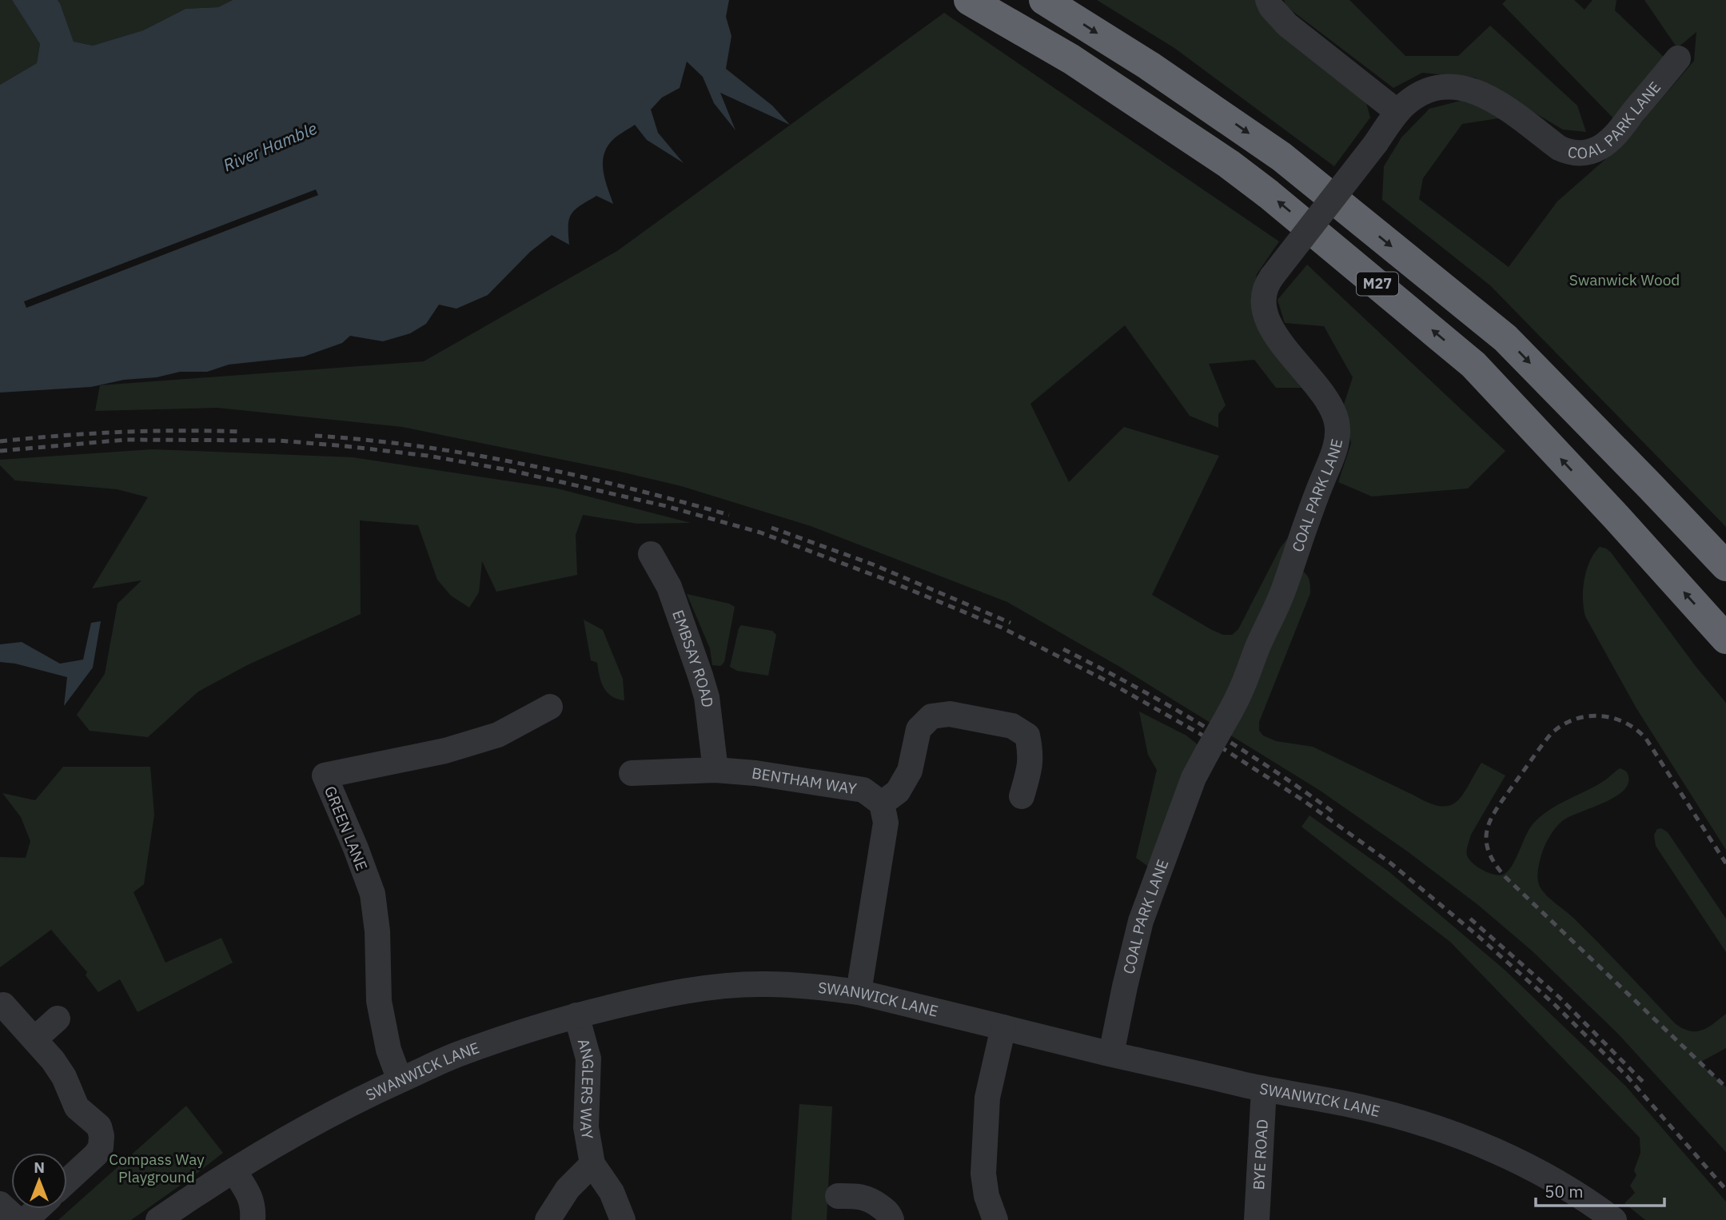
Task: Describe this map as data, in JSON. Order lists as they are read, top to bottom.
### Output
{
  "streets": {
    "highway": ["M27"],
    "street": [
      "COAL PARK LANE",
      "EMBSAY ROAD",
      "BENTHAM WAY",
      "GREEN LANE",
      "SWANWICK LANE",
      "ANGLERS WAY",
      "BYE ROAD"
    ]
  },
  "crossings": [
    ["COAL PARK LANE", "SWANWICK LANE"],
    ["EMBSAY ROAD", "BENTHAM WAY"],
    ["GREEN LANE", "SWANWICK LANE"],
    ["SWANWICK LANE", "ANGLERS WAY"],
    ["SWANWICK LANE", "BYE ROAD"]
  ],
  "water": ["River Hamble"],
  "parks": ["Swanwick Wood", "Compass Way Playground"],
  "scale_bar": "50 m",
  "north": "top"
}
